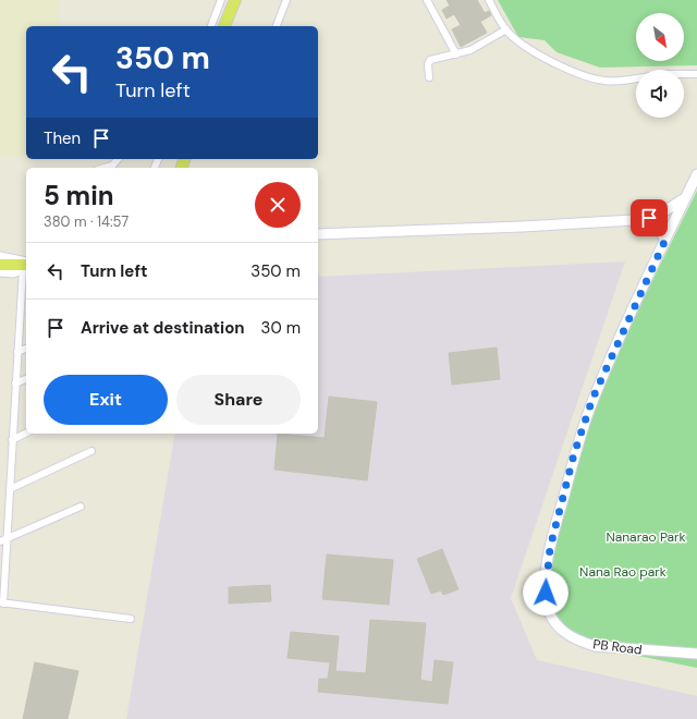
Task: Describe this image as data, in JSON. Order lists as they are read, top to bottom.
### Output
{
  "streets": {
    "street": ["PB Road"]
  },
  "parks": ["Nanarao Park", "Nana Rao park"],
  "north": "bottom right",
  "page": {
    "turn": ["350 m", "Turn left"],
    "then": "Then",
    "heading": ["5 min", "380 m · 14:57"],
    "list": [
      {
        "name": "Turn left",
        "value": "350 m"
      },
      {
        "name": "Arrive at destination",
        "value": "30 m"
      }
    ],
    "buttons": ["Exit", "Share"]
  }
}
